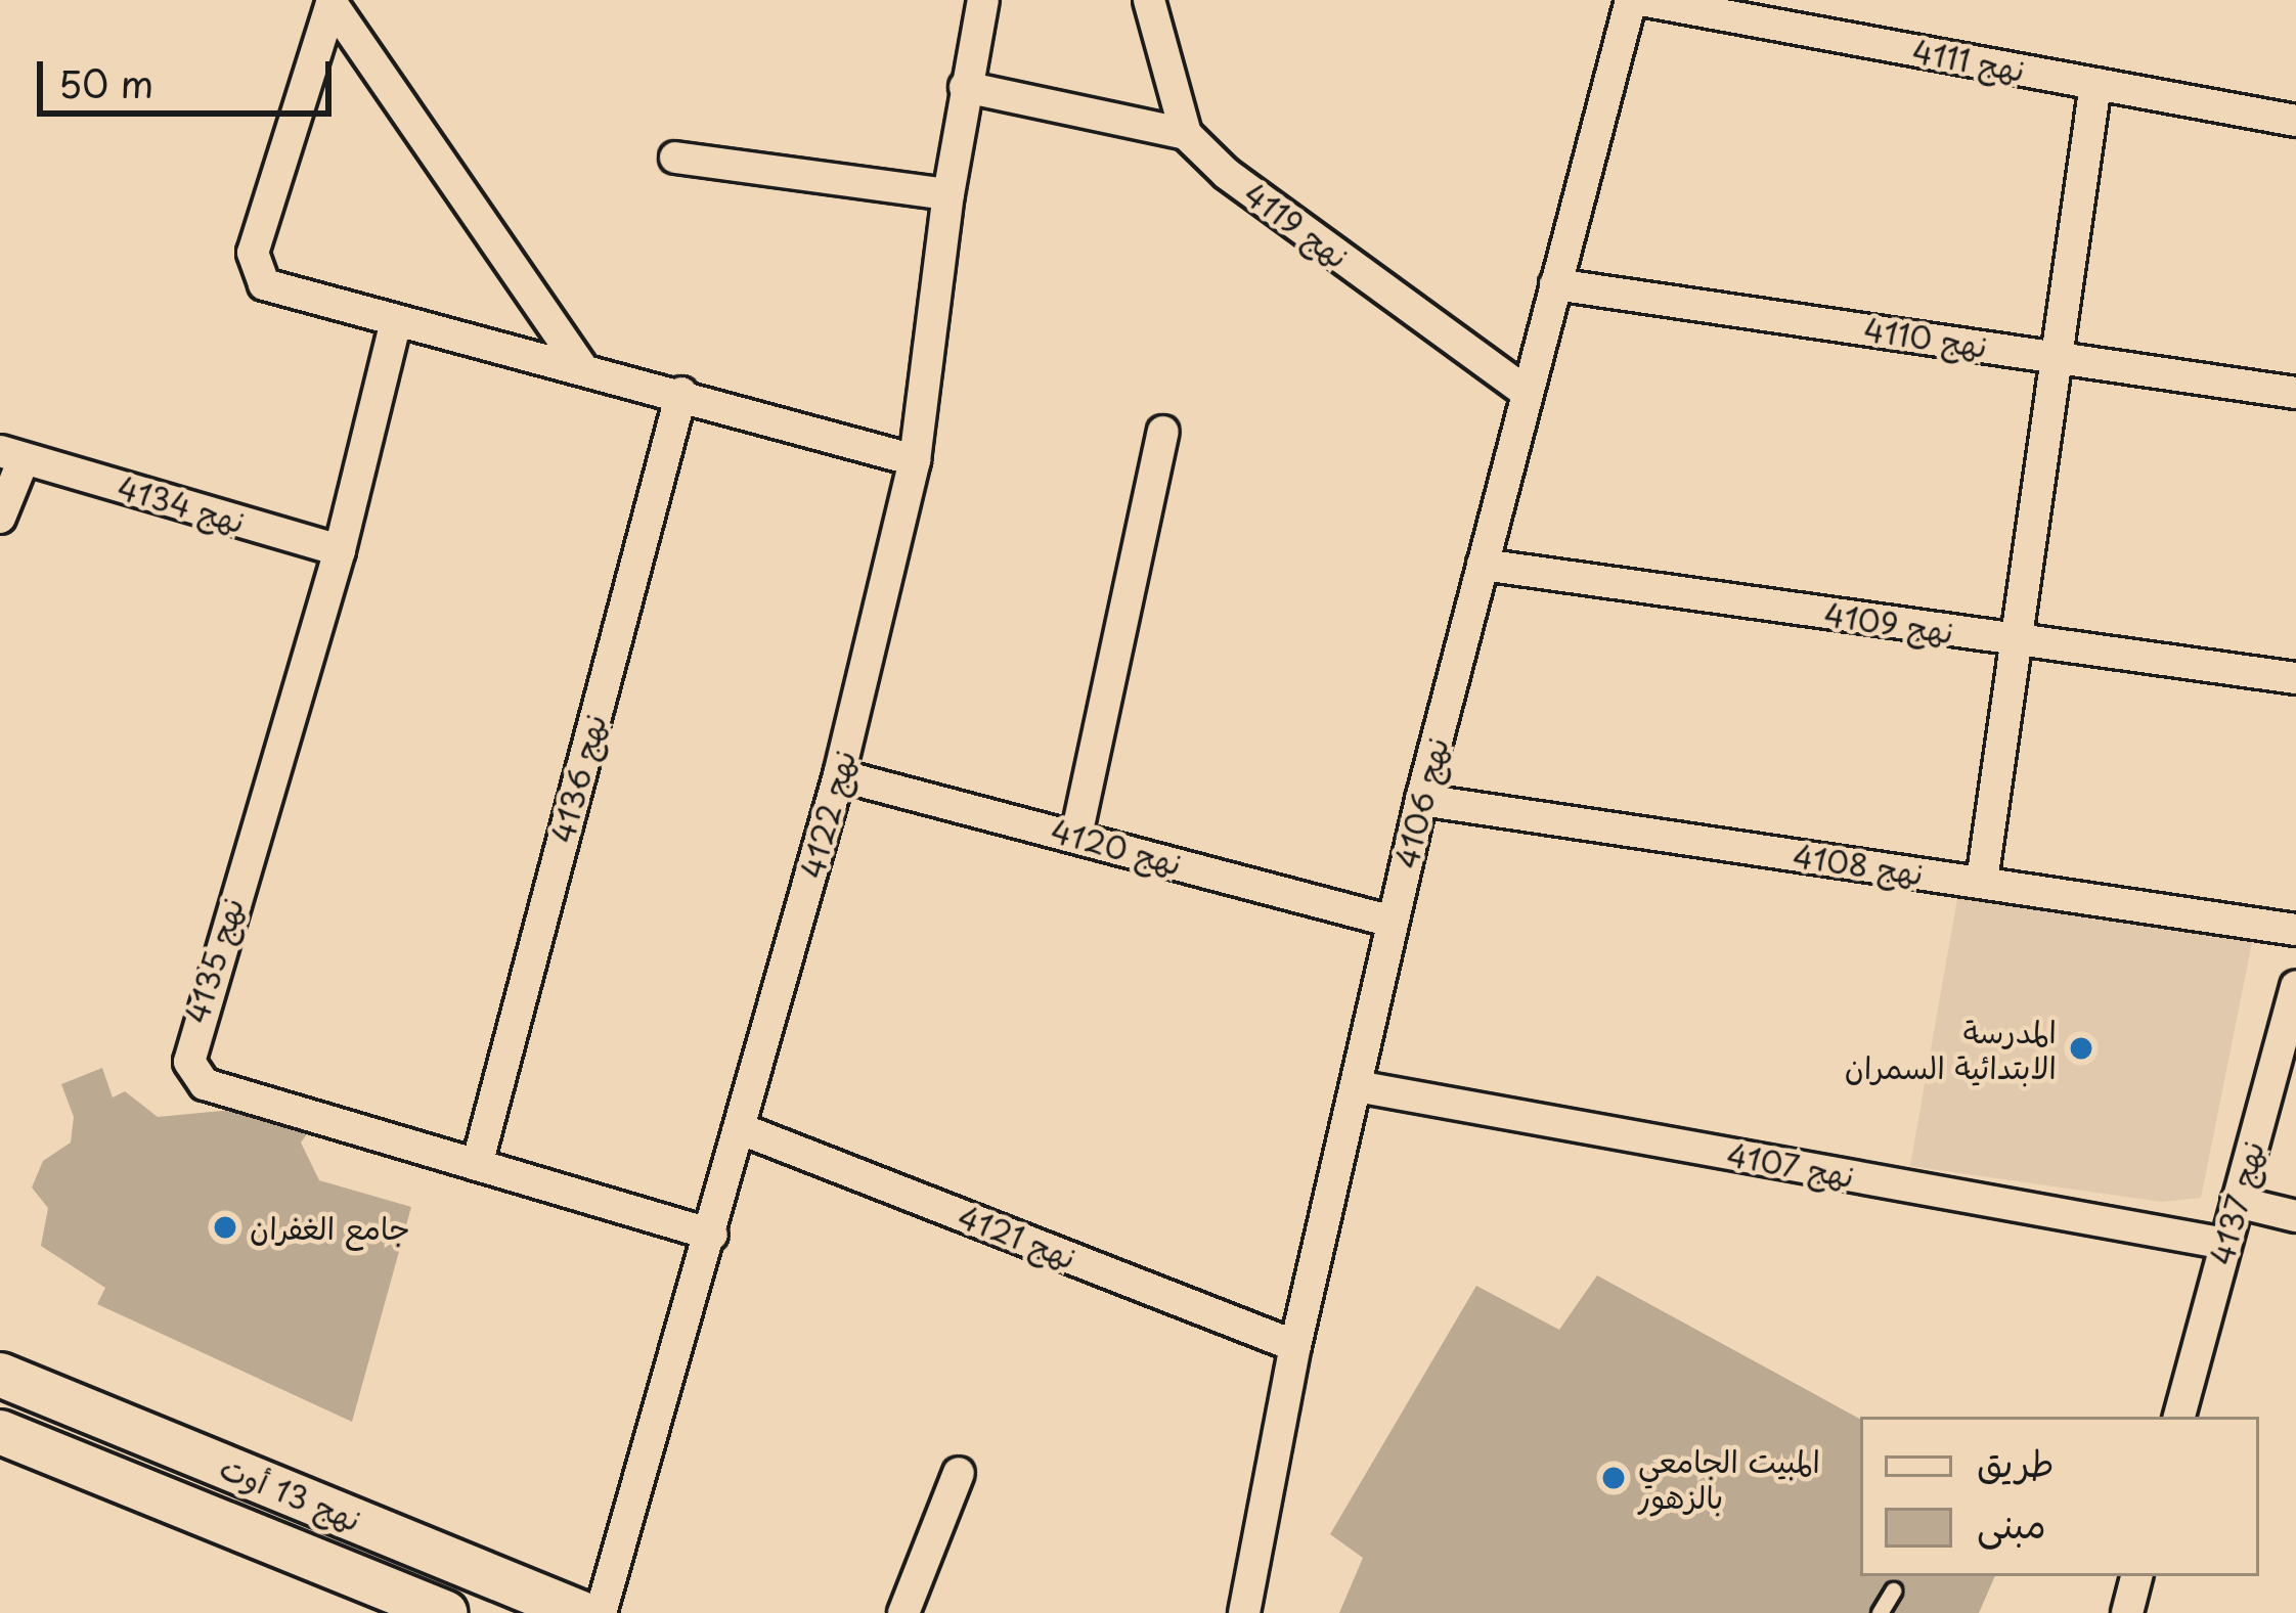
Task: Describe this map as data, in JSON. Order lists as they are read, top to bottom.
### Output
{
  "streets": {
    "main road": ["نهج 13 أوت"],
    "street": [
      "نهج 4111",
      "نهج 4119",
      "نهج 4110",
      "نهج 4134",
      "نهج 4109",
      "نهج 4136",
      "نهج 4106",
      "نهج 4122",
      "نهج 4120",
      "نهج 4108",
      "نهج 4135",
      "نهج 4107",
      "نهج 4137",
      "نهج 4121"
    ]
  },
  "crossings": [
    ["نهج 4119", "نهج 4106"],
    ["نهج 4110", "نهج 4106"],
    ["نهج 4134", "نهج 4135"],
    ["نهج 4109", "نهج 4106"],
    ["نهج 4136", "نهج 4135"],
    ["نهج 4106", "نهج 4120"],
    ["نهج 4106", "نهج 4108"],
    ["نهج 4106", "نهج 4107"],
    ["نهج 4106", "نهج 4121"],
    ["نهج 4122", "نهج 4120"],
    ["نهج 4122", "نهج 4135"],
    ["نهج 4122", "نهج 4121"],
    ["نهج 4107", "نهج 4137"]
  ],
  "places": ["المدرسة الابتدائية السمران", "جامع الغفران", "المبيت الجامعي بالزهور"],
  "legend": ["طريق", "مبنى"],
  "scale_bar": "50 m"
}
